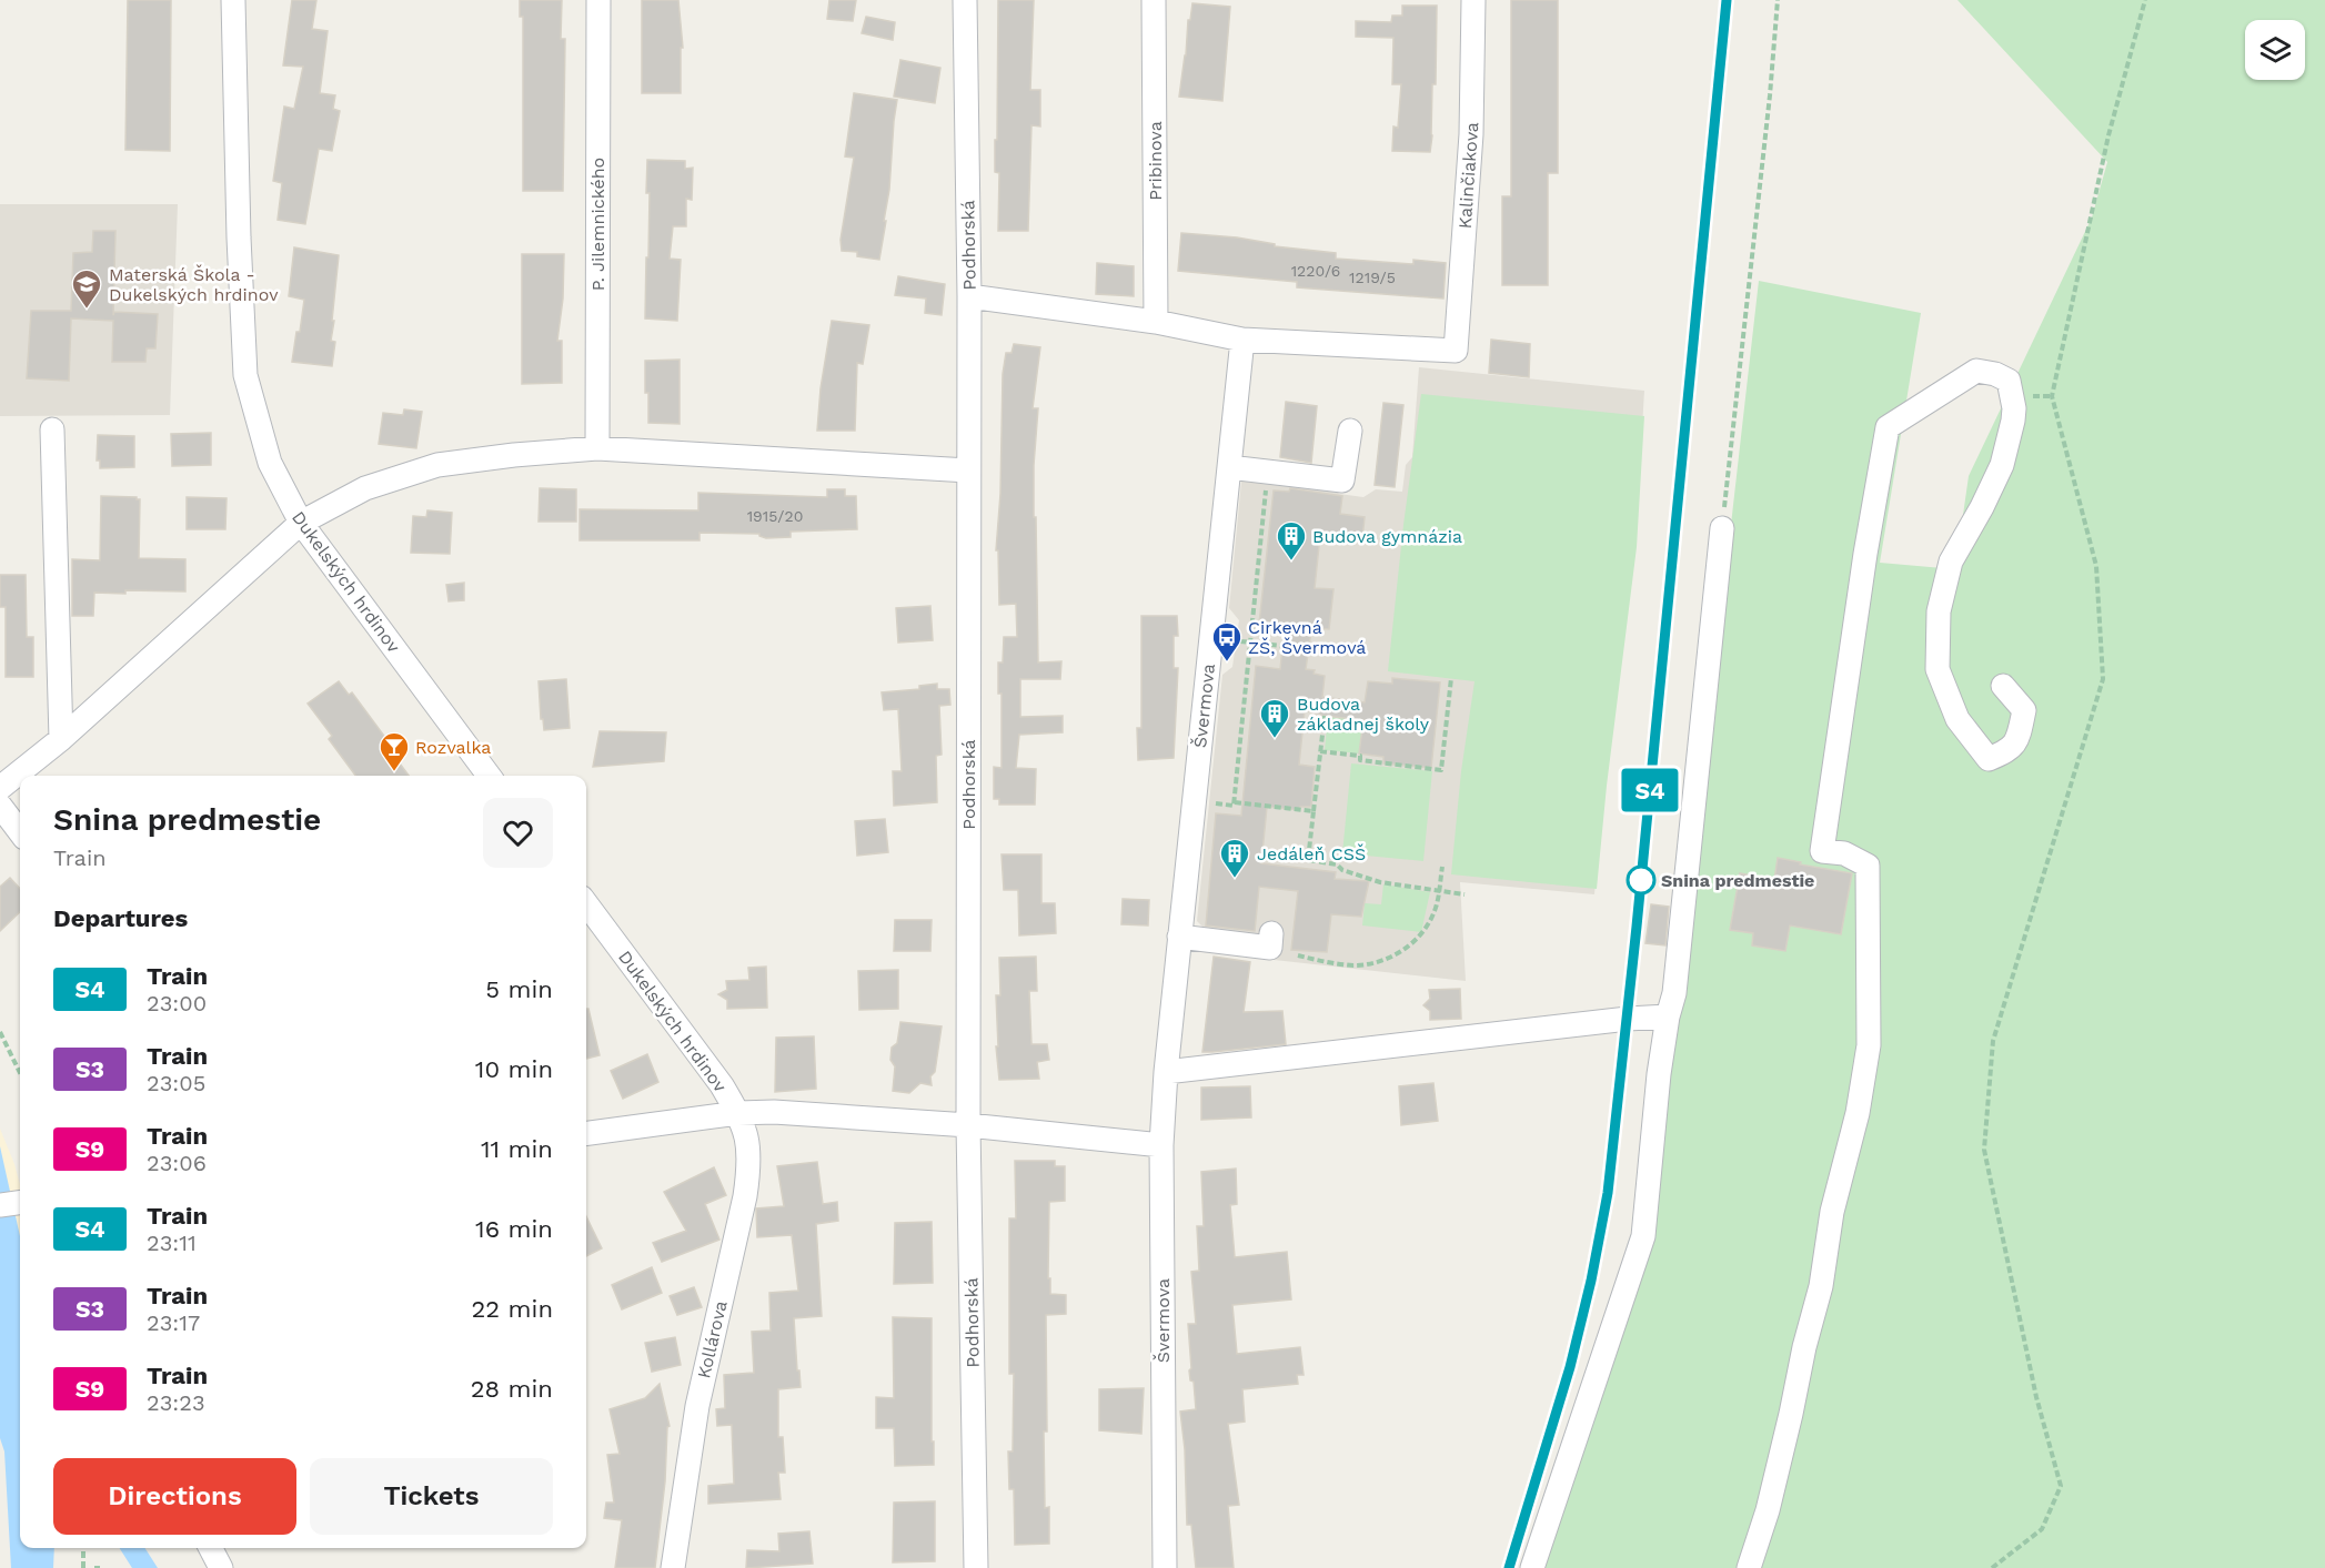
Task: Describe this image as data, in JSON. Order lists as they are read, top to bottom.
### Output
{
  "streets": {
    "street": [
      "Pribinova",
      "Kalinčiakova",
      "P. Jilemnického",
      "Podhorská",
      "Dukelských hrdinov",
      "Švermova",
      "Kollárova"
    ]
  },
  "crossings": [
    ["Kalinčiakova", "Švermova"],
    ["Dukelských hrdinov", "Kollárova"]
  ],
  "places": {
    "school or university": ["Materská Škola - Dukelských hrdinov"],
    "building": ["Budova gymnázia", "Budova základnej školy", "Jedáleň CSŠ"],
    "bus stop": ["Cirkevná ZŠ, Švermová"],
    "bar": ["Rozvalka"],
    "other": ["Snina predmestie"]
  },
  "house_numbers": ["1220/6", "1219/5", "1915/20"],
  "page": {
    "on_map": "S4",
    "heading": [
      ["Snina predmestie", "Train"],
      "Departures"
    ],
    "list": [
      {
        "mark": "S4",
        "name": "Train",
        "note": "23:00",
        "value": "5 min"
      },
      {
        "mark": "S3",
        "name": "Train",
        "note": "23:05",
        "value": "10 min"
      },
      {
        "mark": "S9",
        "name": "Train",
        "note": "23:06",
        "value": "11 min"
      },
      {
        "mark": "S4",
        "name": "Train",
        "note": "23:11",
        "value": "16 min"
      },
      {
        "mark": "S3",
        "name": "Train",
        "note": "23:17",
        "value": "22 min"
      },
      {
        "mark": "S9",
        "name": "Train",
        "note": "23:23",
        "value": "28 min"
      }
    ],
    "buttons": ["Directions", "Tickets"]
  }
}
